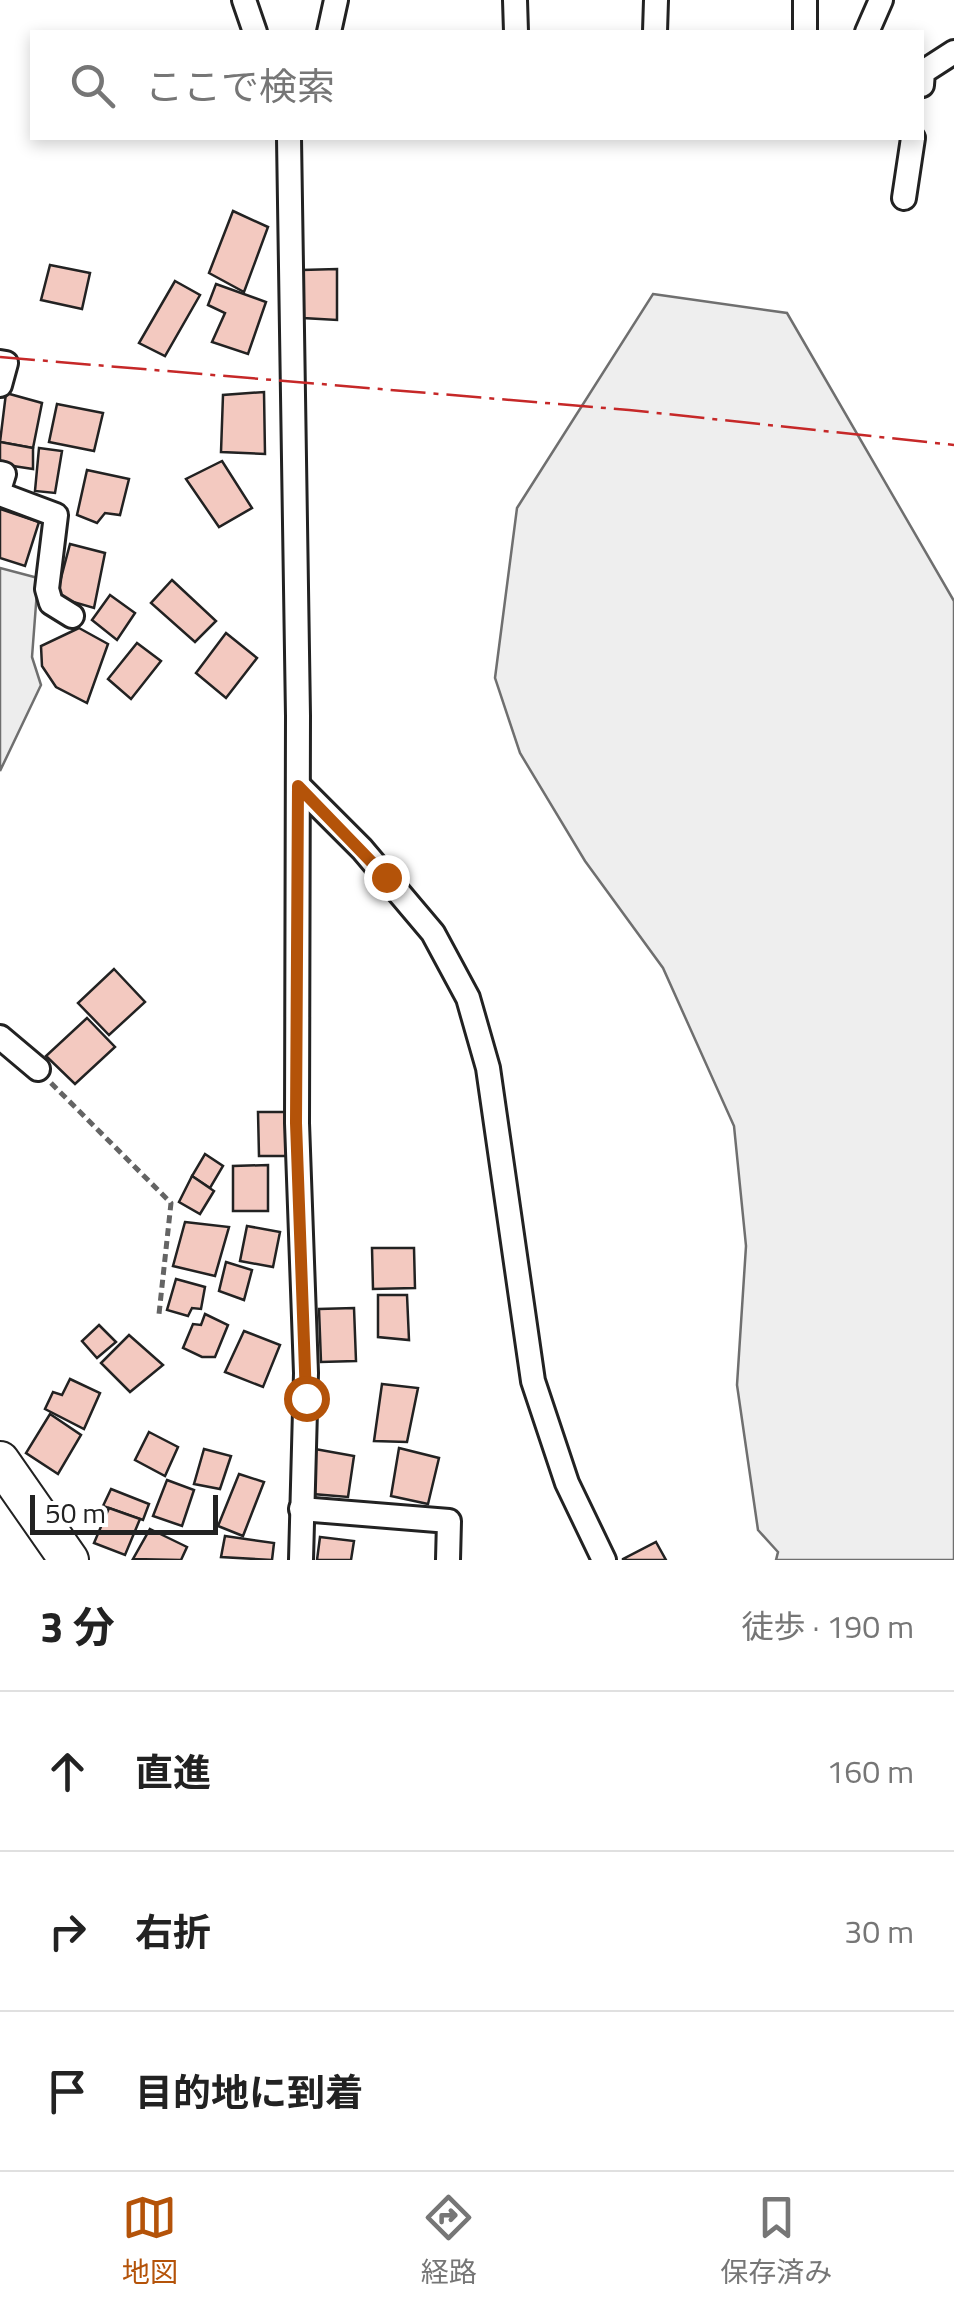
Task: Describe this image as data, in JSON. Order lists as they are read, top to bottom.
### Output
{
  "scale_bar": "50 m",
  "page": {
    "search": "ここで検索",
    "scale": "50 m",
    "heading": ["3 分", "徒歩 · 190 m"],
    "list": [
      ["直進", "160 m"],
      ["右折", "30 m"],
      "目的地に到着"
    ],
    "nav": ["地図", "経路", "保存済み"]
  }
}
